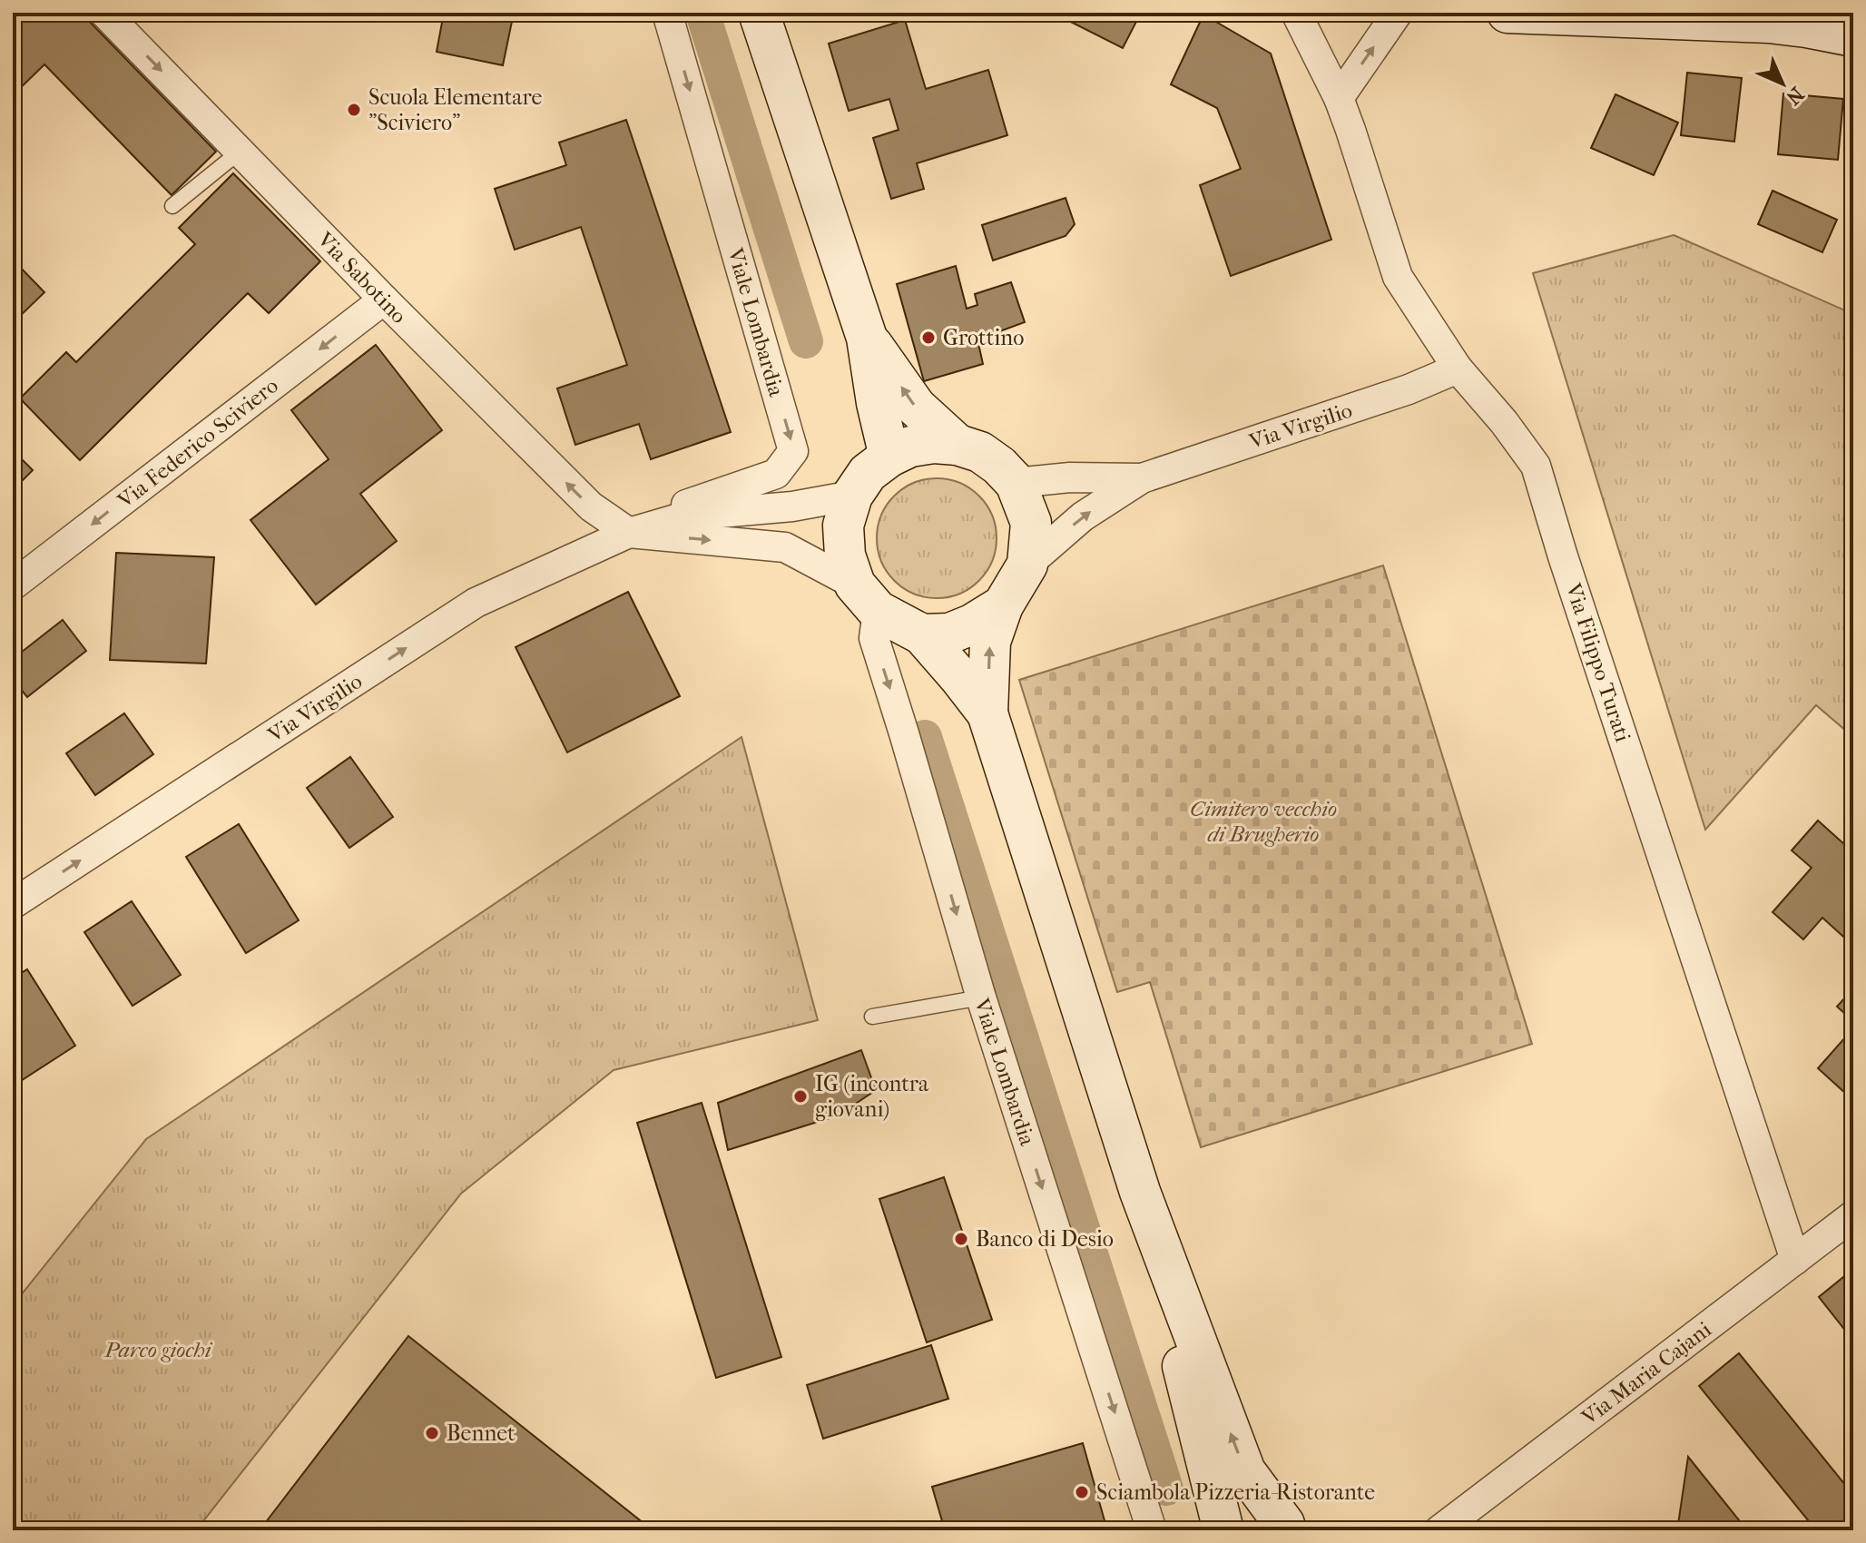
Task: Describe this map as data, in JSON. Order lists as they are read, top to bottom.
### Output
{
  "streets": {
    "street": [
      "Via Sabotino",
      "Viale Lombardia",
      "Via Virgilio",
      "Via Federico Sciviero",
      "Via Filippo Turati",
      "Via Maria Cajani"
    ]
  },
  "crossings": [
    ["Via Sabotino", "Viale Lombardia"],
    ["Via Sabotino", "Via Virgilio"],
    ["Via Sabotino", "Via Federico Sciviero"],
    ["Viale Lombardia", "Via Virgilio"],
    ["Via Virgilio", "Via Filippo Turati"],
    ["Via Filippo Turati", "Via Maria Cajani"]
  ],
  "one_way": ["Viale Lombardia", "Via Federico Sciviero"],
  "parks": ["Cimitero vecchio di Brugherio", "Parco giochi"],
  "places": [
    "Scuola Elementare \"Sciviero\"",
    "Grottino",
    "IG (incontra giovani)",
    "Banco di Desio",
    "Bennet",
    "Sciambola Pizzeria-Ristorante"
  ],
  "north": "bottom right"
}
